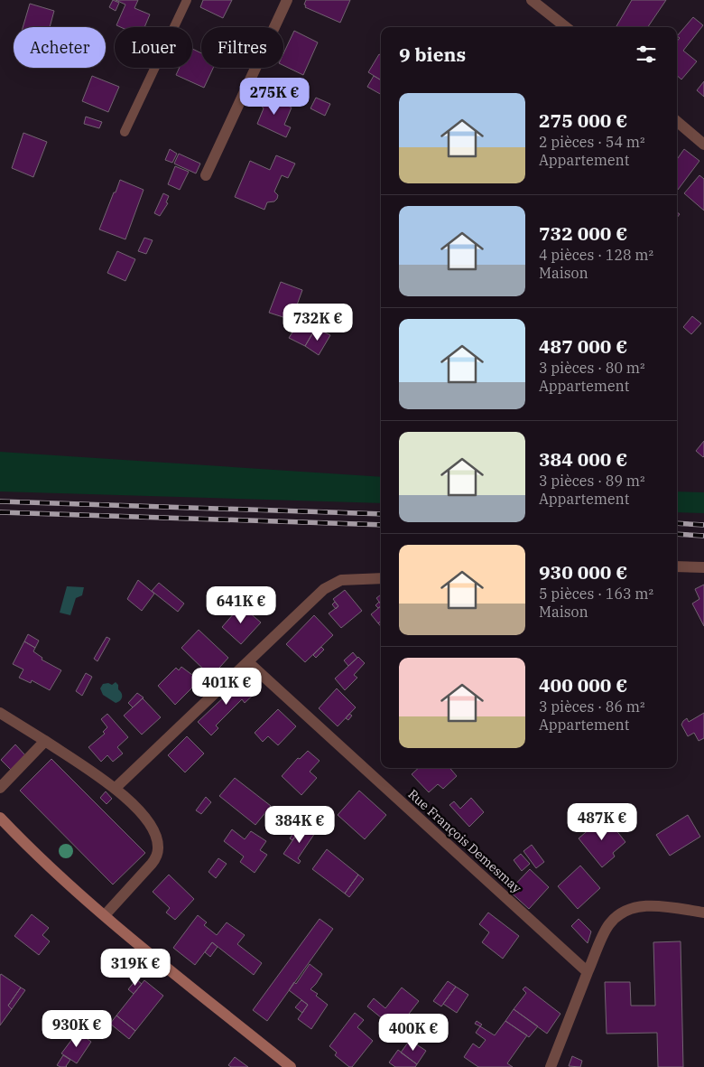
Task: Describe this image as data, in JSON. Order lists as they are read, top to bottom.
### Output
{
  "streets": {
    "street": ["Rue François Demesmay"]
  },
  "page": {
    "chip": ["Acheter", "Louer", "Filtres"],
    "heading": "9 biens",
    "price": [
      "275K €",
      "732K €",
      "641K €",
      "401K €",
      "487K €",
      "384K €",
      "319K €",
      "930K €",
      "400K €"
    ],
    "list": [
      {
        "name": "275 000 €",
        "note": "2 pièces · 54 m² · Appartement"
      },
      {
        "name": "732 000 €",
        "note": "4 pièces · 128 m² · Maison"
      },
      {
        "name": "487 000 €",
        "note": "3 pièces · 80 m² · Appartement"
      },
      {
        "name": "384 000 €",
        "note": "3 pièces · 89 m² · Appartement"
      },
      {
        "name": "930 000 €",
        "note": "5 pièces · 163 m² · Maison"
      },
      {
        "name": "400 000 €",
        "note": "3 pièces · 86 m² · Appartement"
      }
    ]
  }
}
